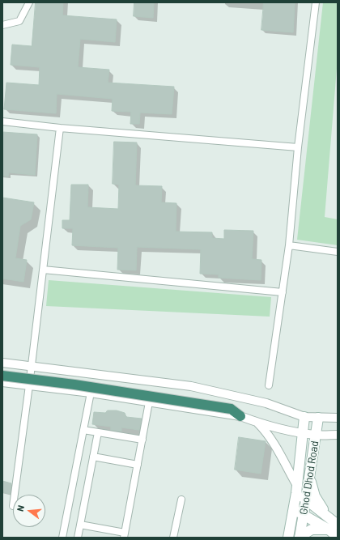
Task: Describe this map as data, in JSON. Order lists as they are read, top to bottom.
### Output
{
  "streets": {
    "main road": ["Ghod Dhod Road"]
  },
  "north": "left"
}
